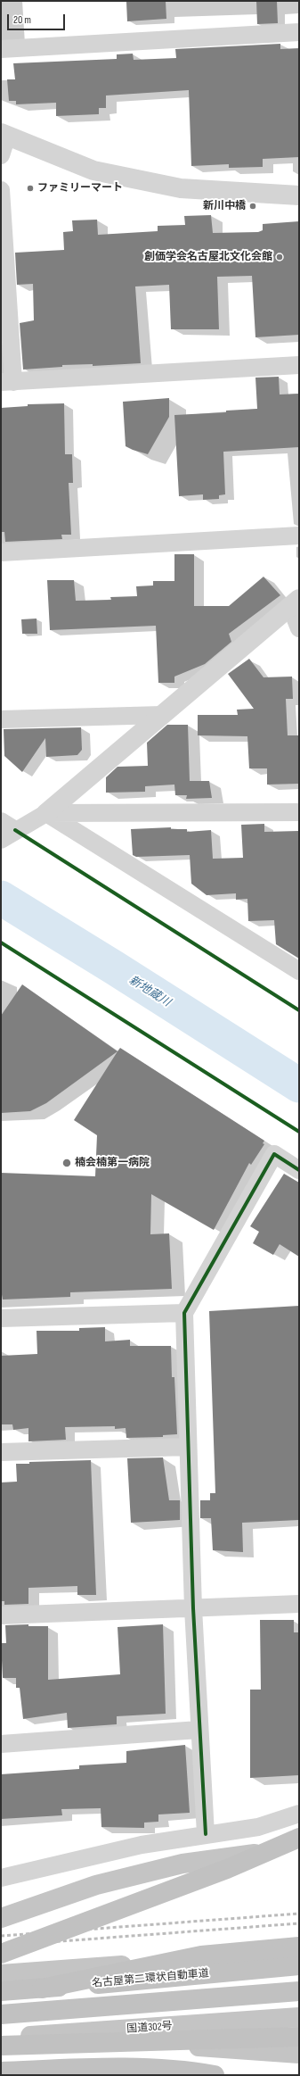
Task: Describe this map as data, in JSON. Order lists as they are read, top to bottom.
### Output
{
  "streets": {
    "highway": ["名古屋第二環状自動車道", "国道302号"]
  },
  "water": ["新地蔵川"],
  "places": [
    "ファミリーマート",
    "新川中橋",
    "創価学会名古屋北文化会館",
    "楠会楠第一病院"
  ],
  "scale_bar": "20 m"
}
